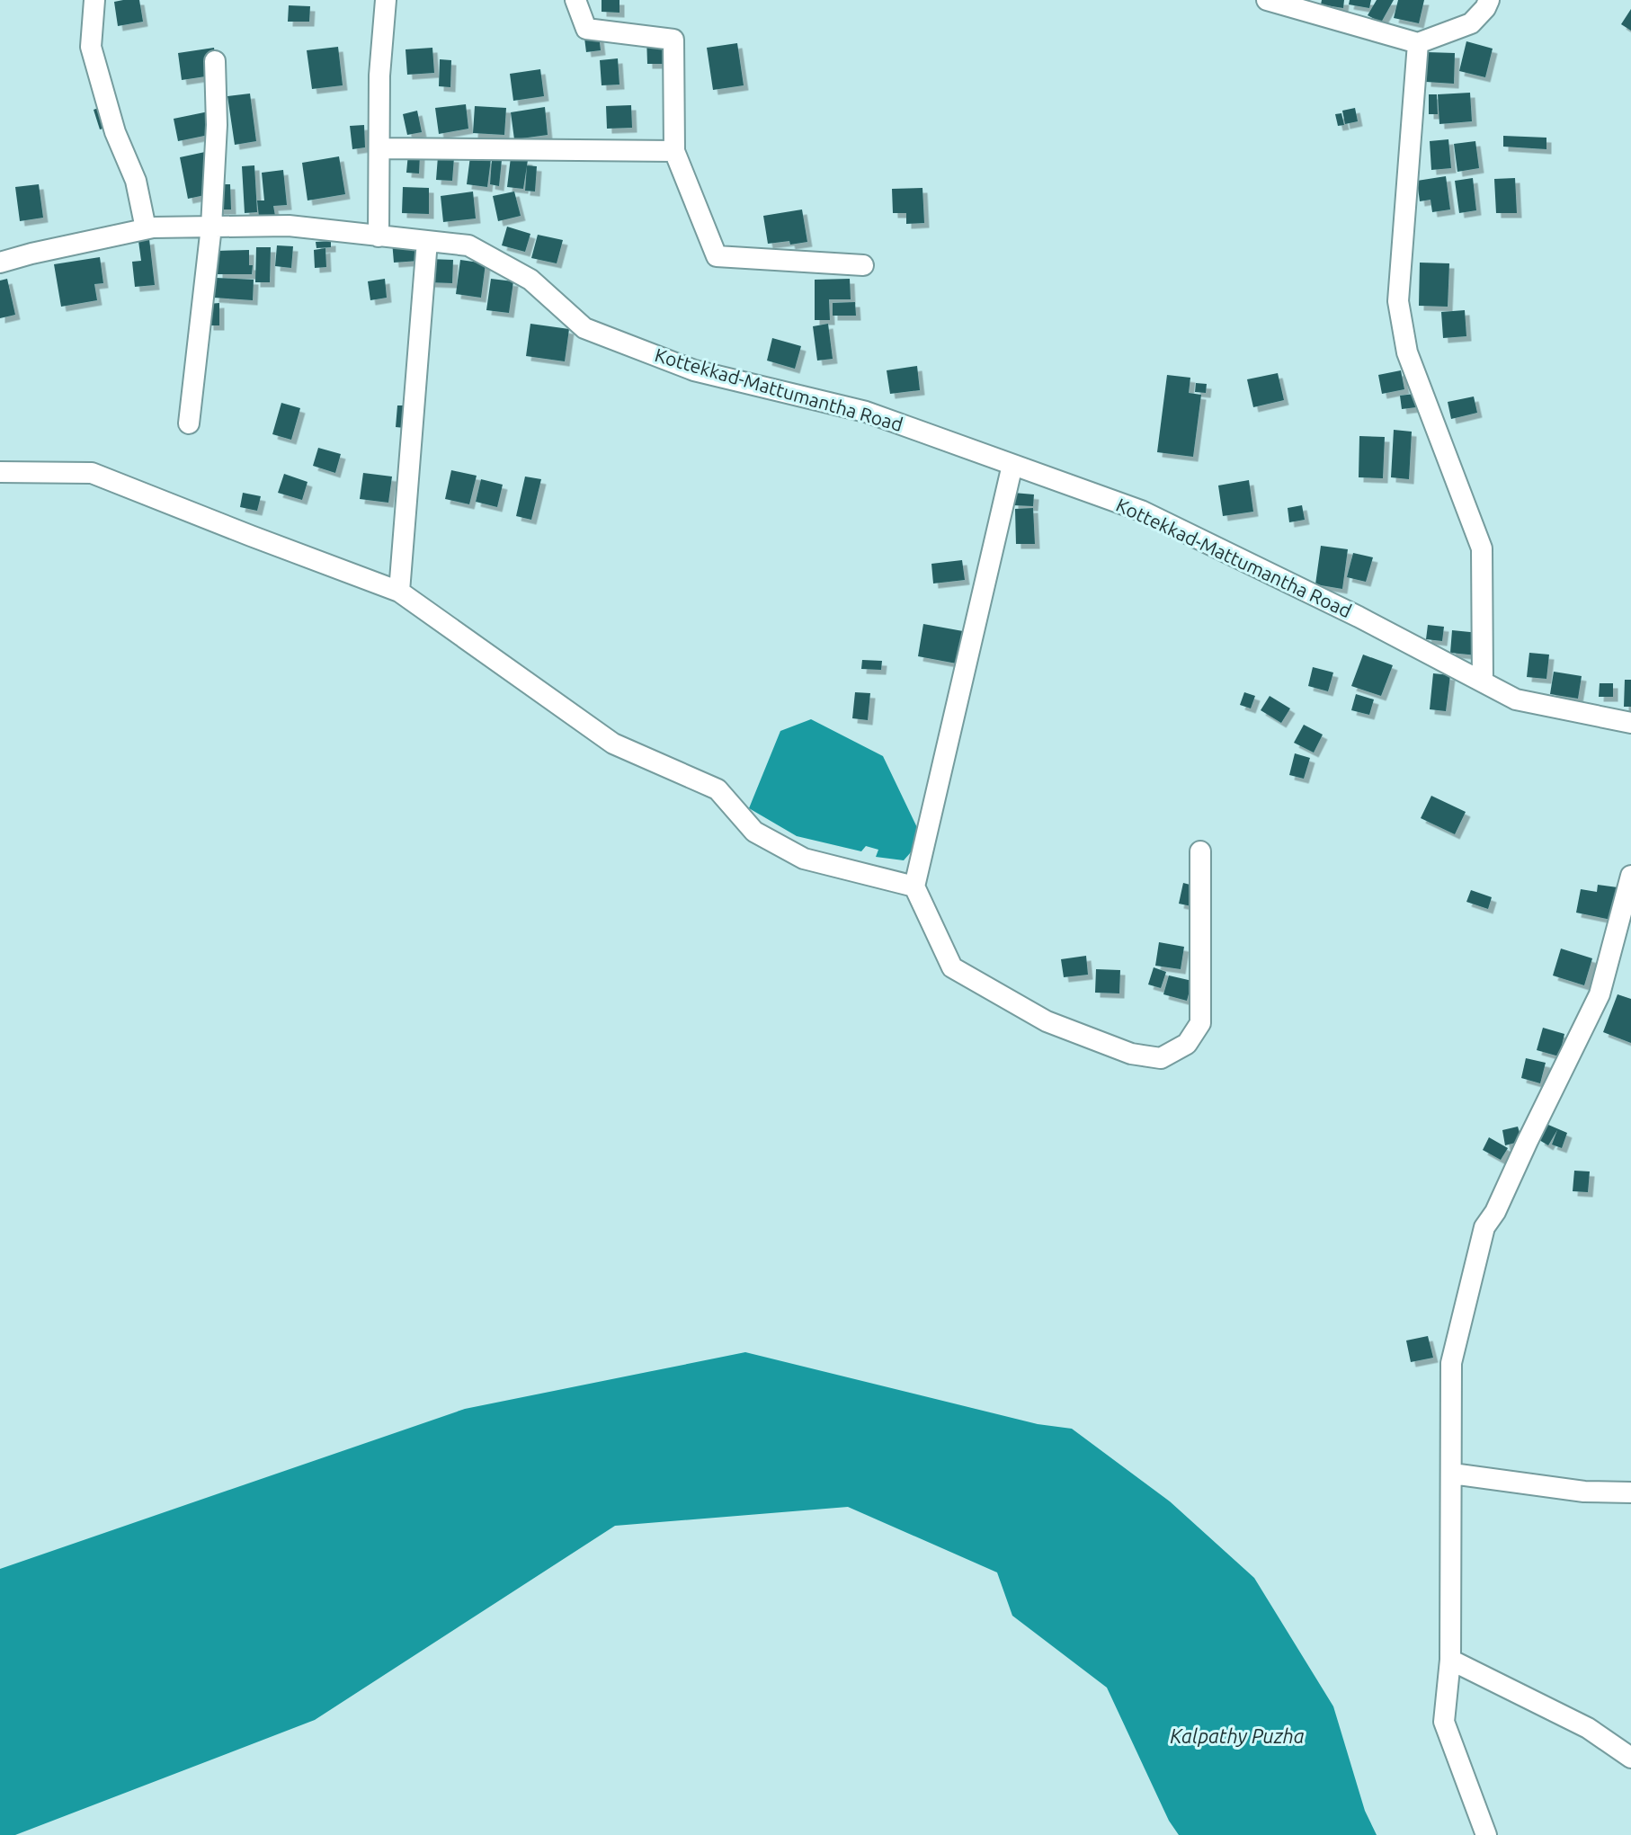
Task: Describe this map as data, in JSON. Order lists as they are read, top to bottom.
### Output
{
  "streets": {
    "street": ["Kottekkad-Mattumantha Road"]
  },
  "water": ["Kalpathy Puzha"]
}
